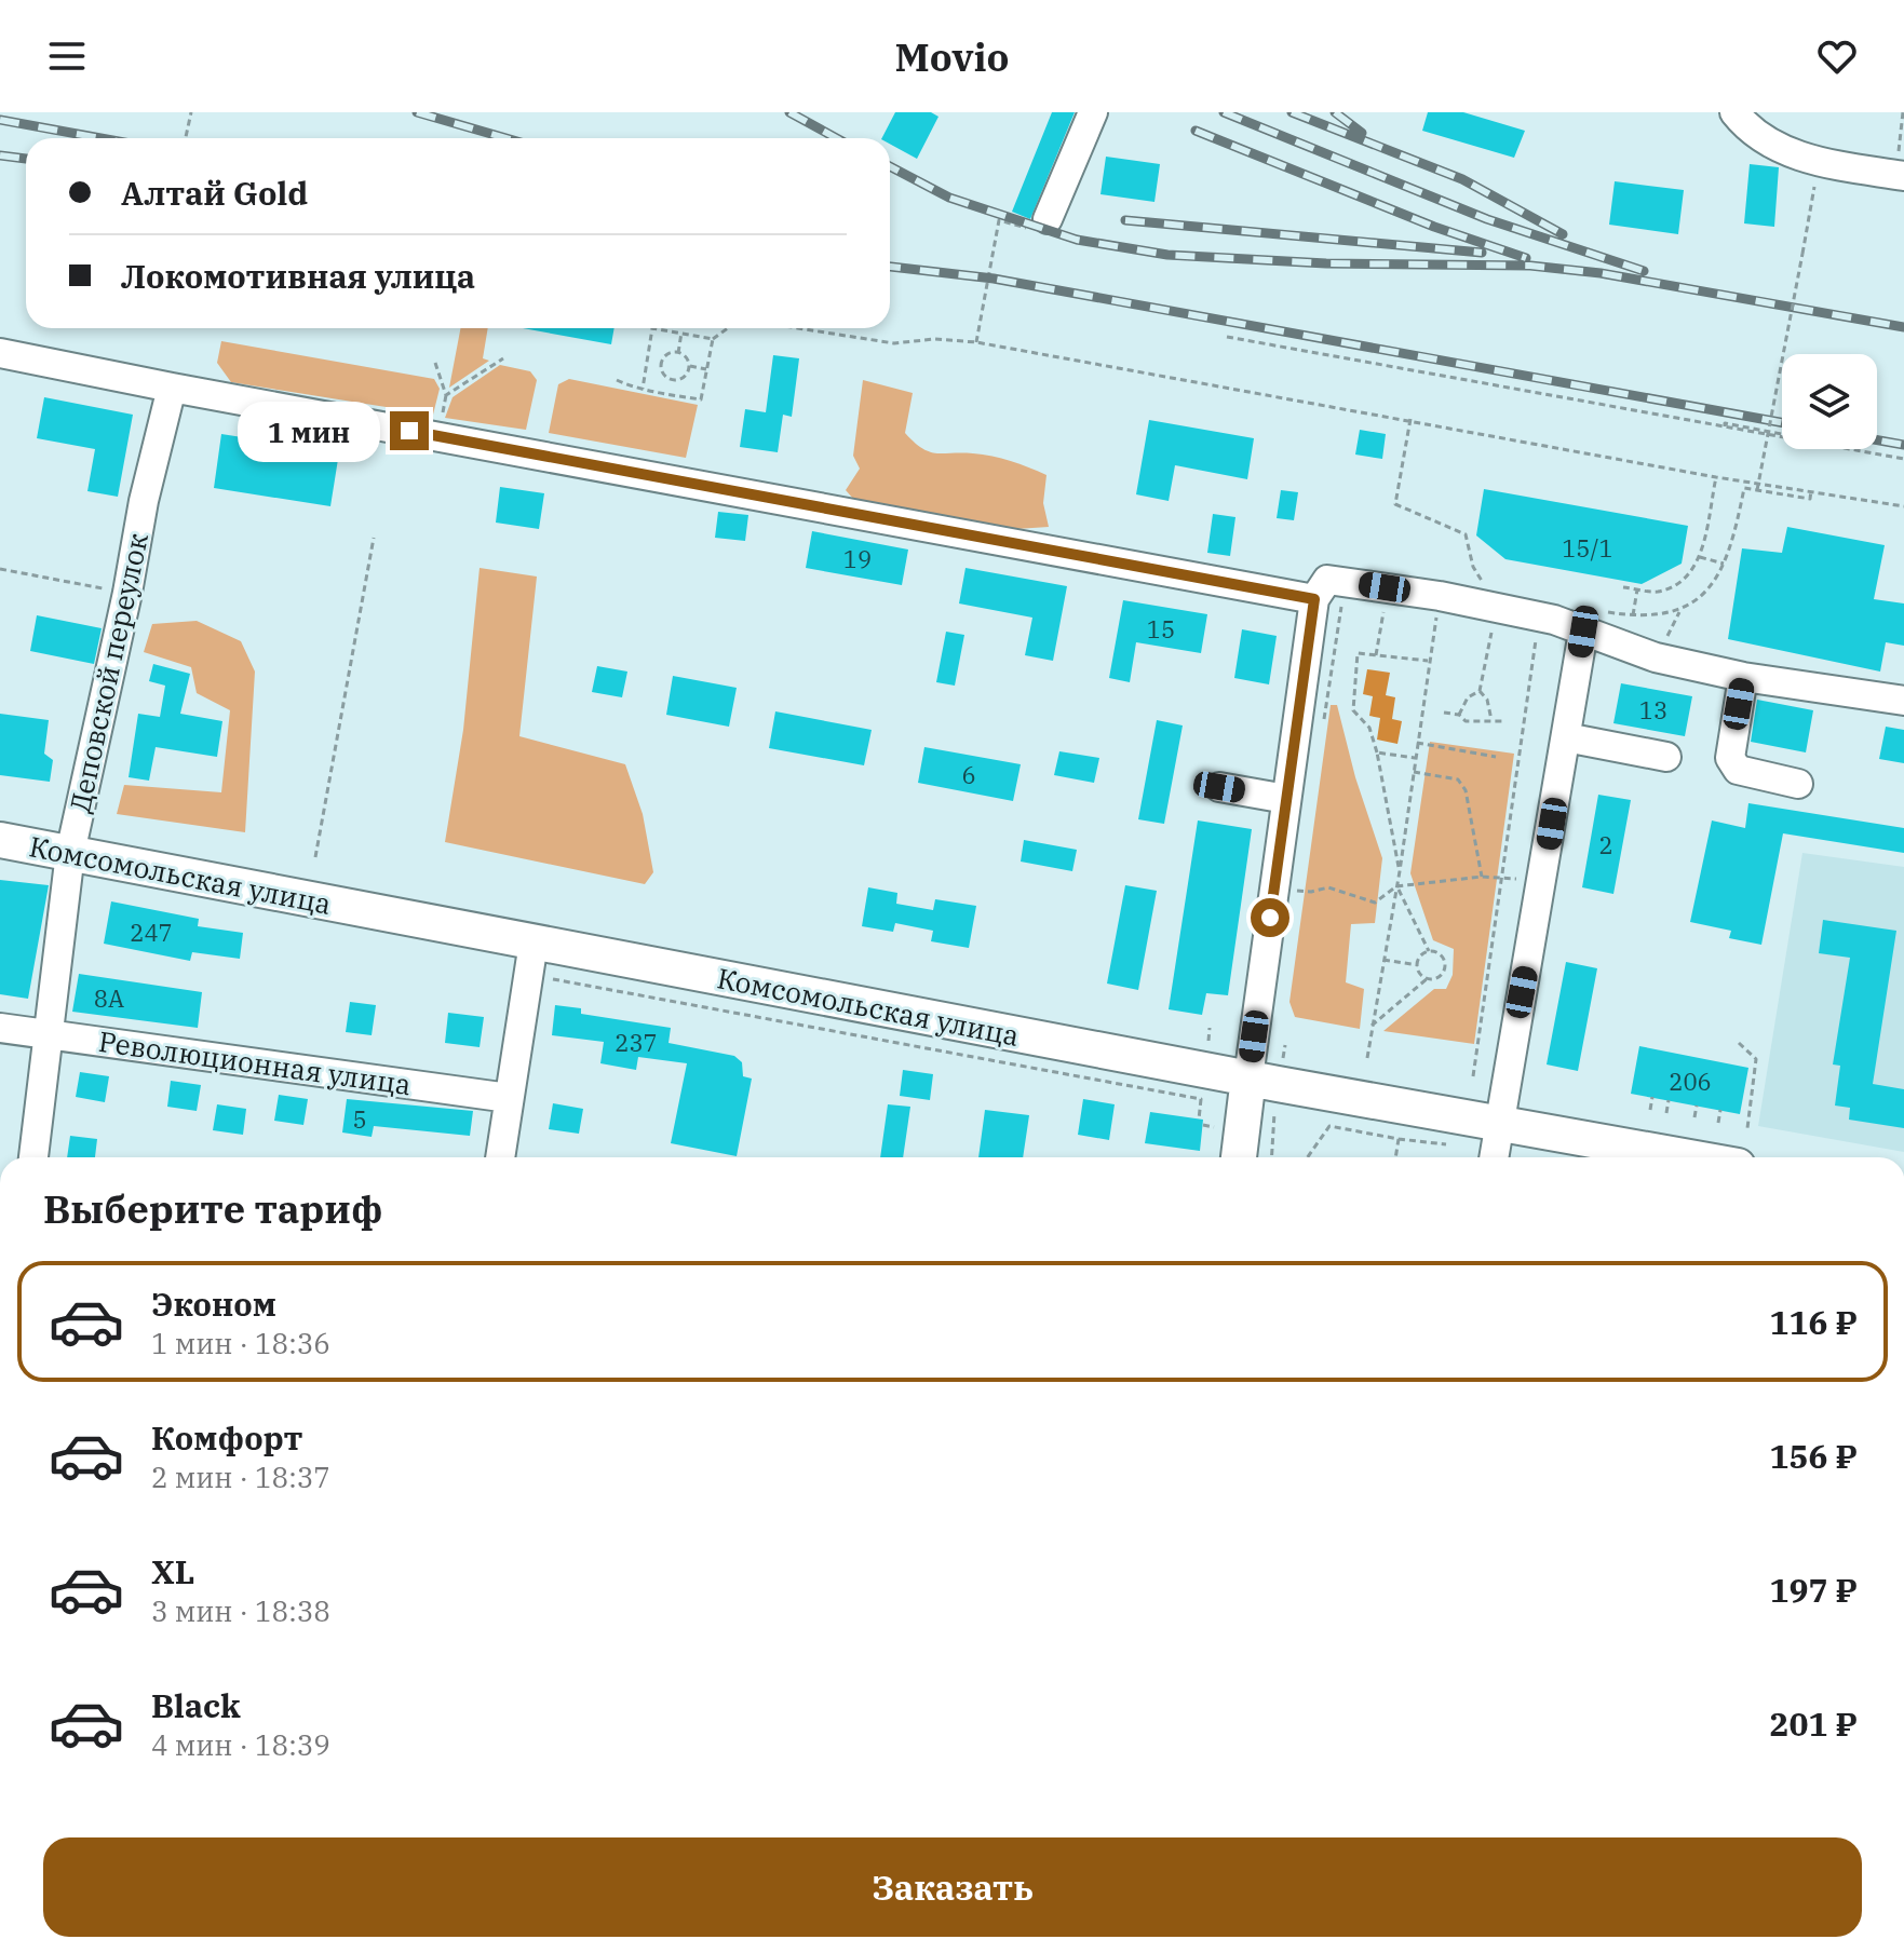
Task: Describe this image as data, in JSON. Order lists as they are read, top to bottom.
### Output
{
  "streets": {
    "main road": ["Комсомольская улица"],
    "street": ["Деповской переулок", "Революционная улица"]
  },
  "crossings": [
    ["Деповской переулок", "Комсомольская улица"],
    ["Деповской переулок", "Революционная улица"]
  ],
  "house_numbers": [
    "15/1",
    "19",
    "15",
    "13",
    "6",
    "2",
    "247",
    "8А",
    "237",
    "206",
    "5"
  ],
  "page": {
    "header": "Movio",
    "banner": ["Алтай Gold", "Локомотивная улица"],
    "bubble": "1 мин",
    "heading": "Выберите тариф",
    "list": [
      {
        "name": "Эконом",
        "note": "1 мин · 18:36",
        "value": "116 ₽"
      },
      {
        "name": "Комфорт",
        "note": "2 мин · 18:37",
        "value": "156 ₽"
      },
      {
        "name": "XL",
        "note": "3 мин · 18:38",
        "value": "197 ₽"
      },
      {
        "name": "Black",
        "note": "4 мин · 18:39",
        "value": "201 ₽"
      }
    ],
    "buttons": "Заказать"
  }
}
